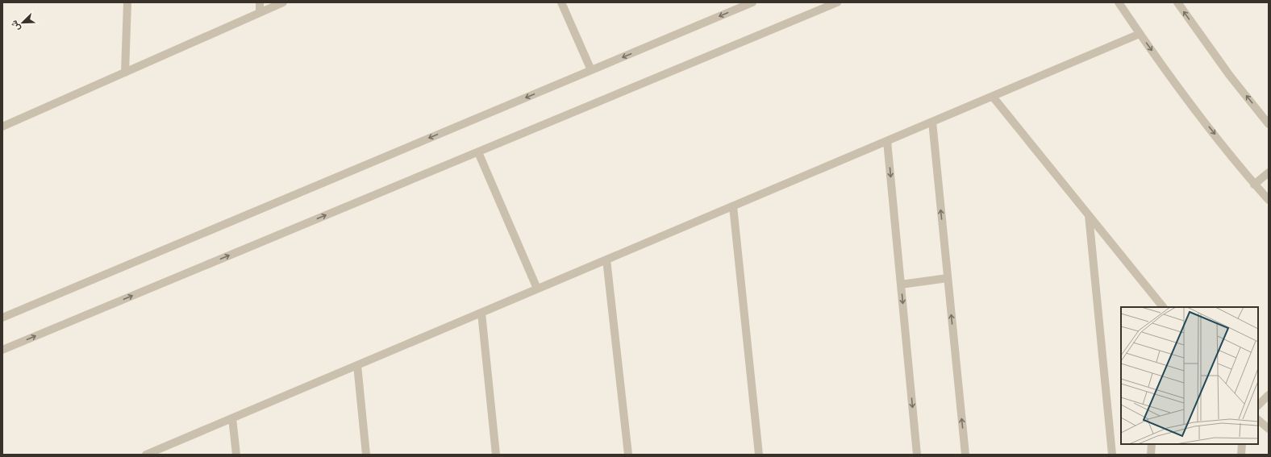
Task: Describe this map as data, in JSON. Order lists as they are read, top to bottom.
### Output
{
  "north": "bottom left"
}
